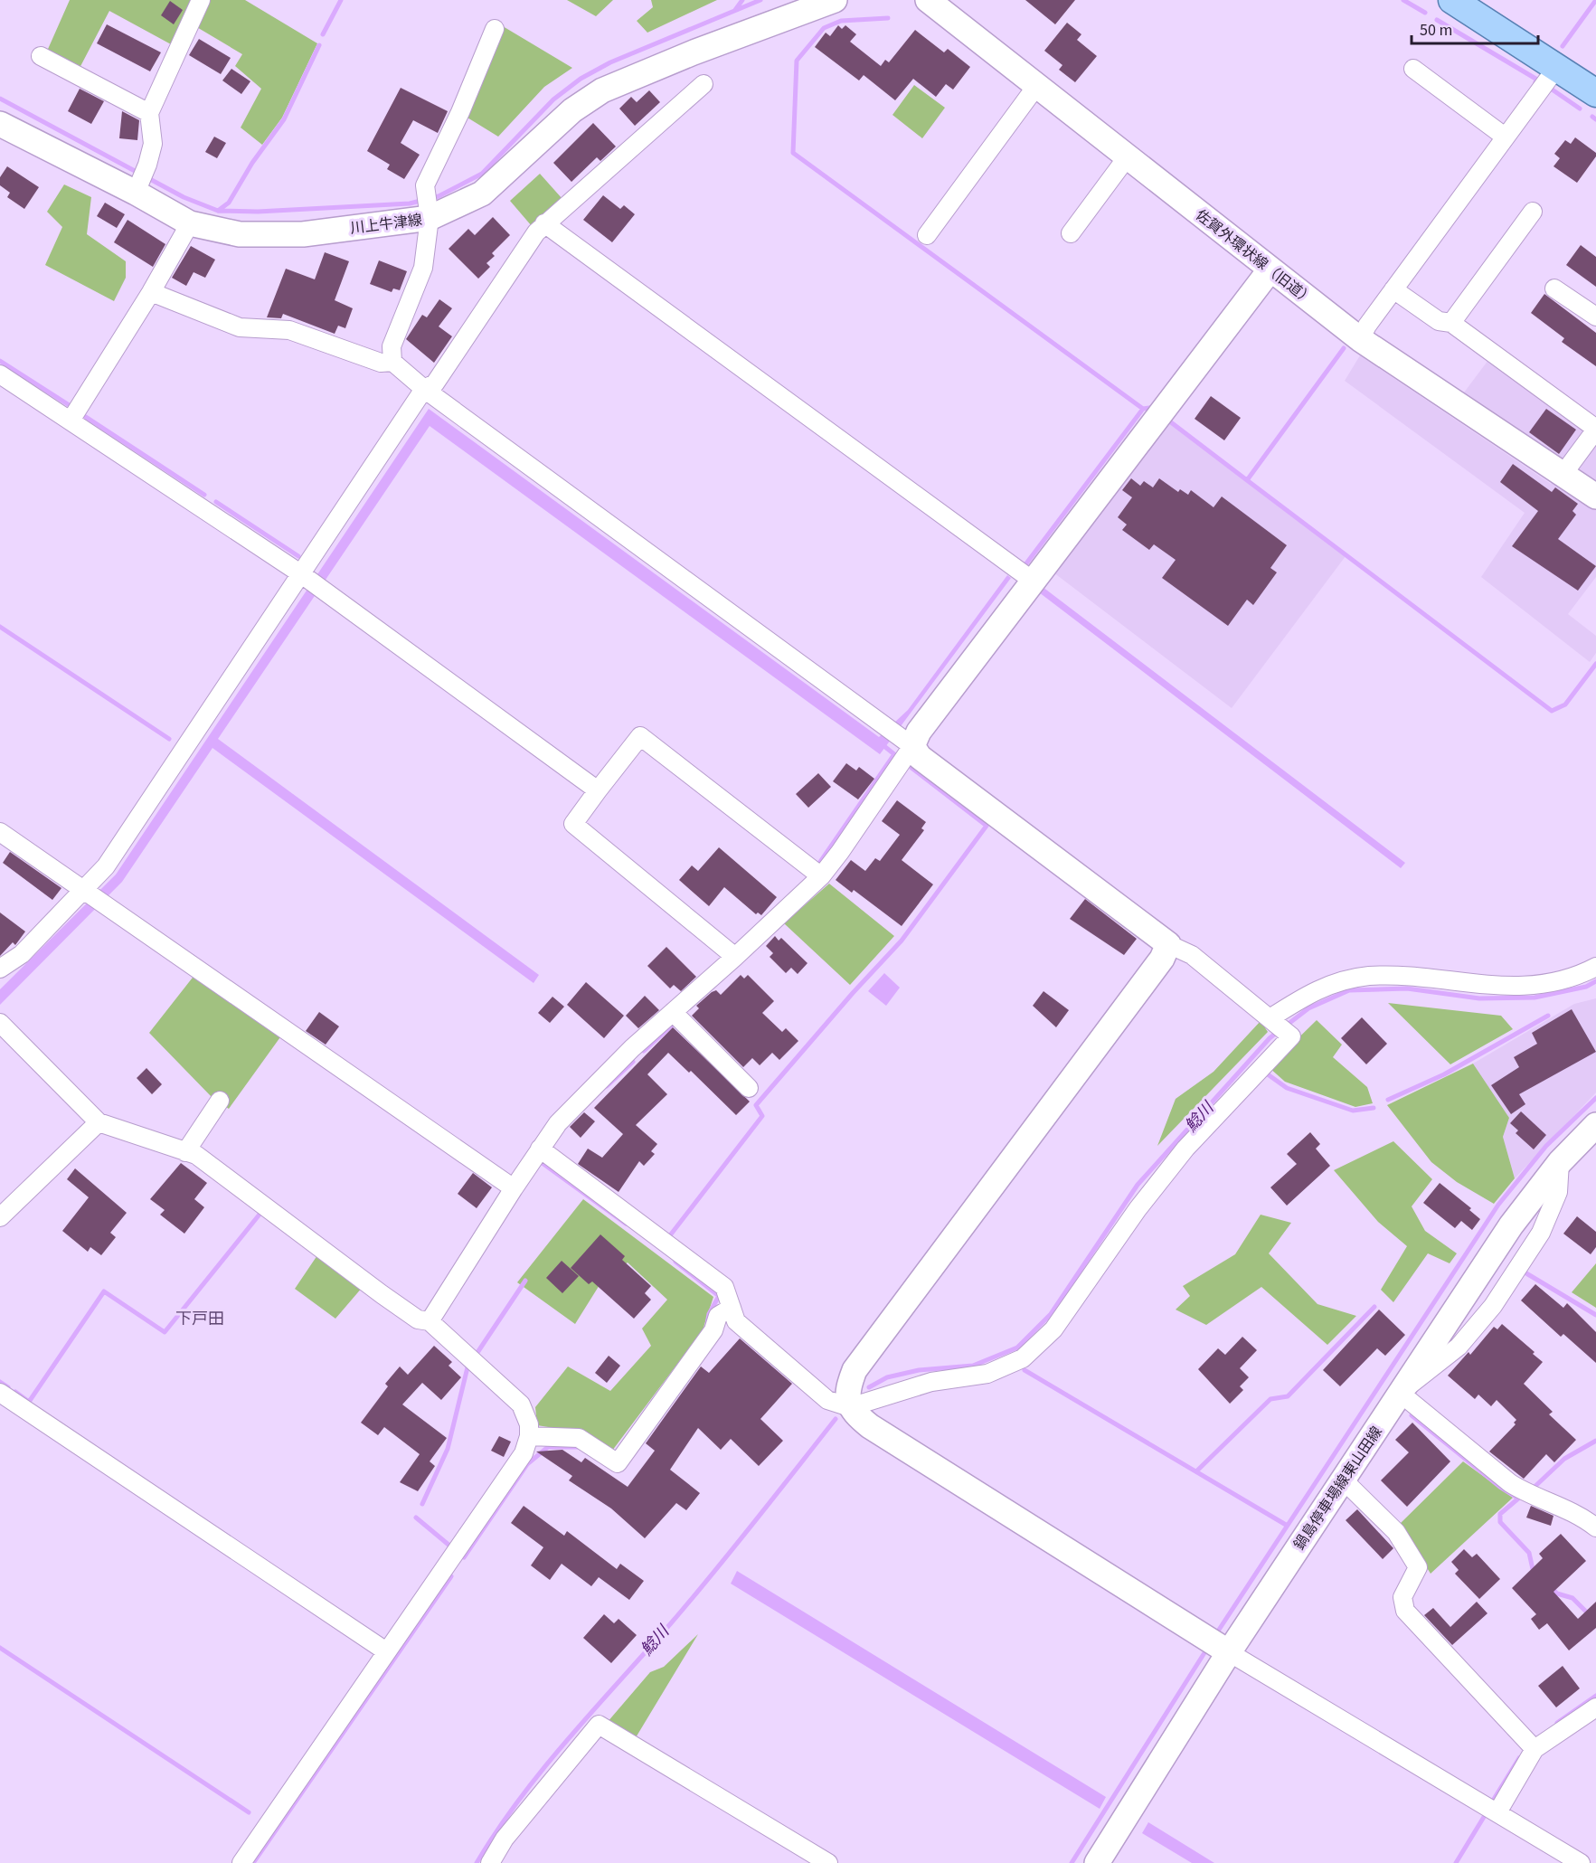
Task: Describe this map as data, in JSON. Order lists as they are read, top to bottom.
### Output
{
  "streets": {
    "street": ["川上牛津線", "佐賀外環状線（旧道）", "鍋島停車場線東山田線"]
  },
  "districts": ["下戸田"],
  "water": ["鯰川"],
  "scale_bar": "50 m"
}
